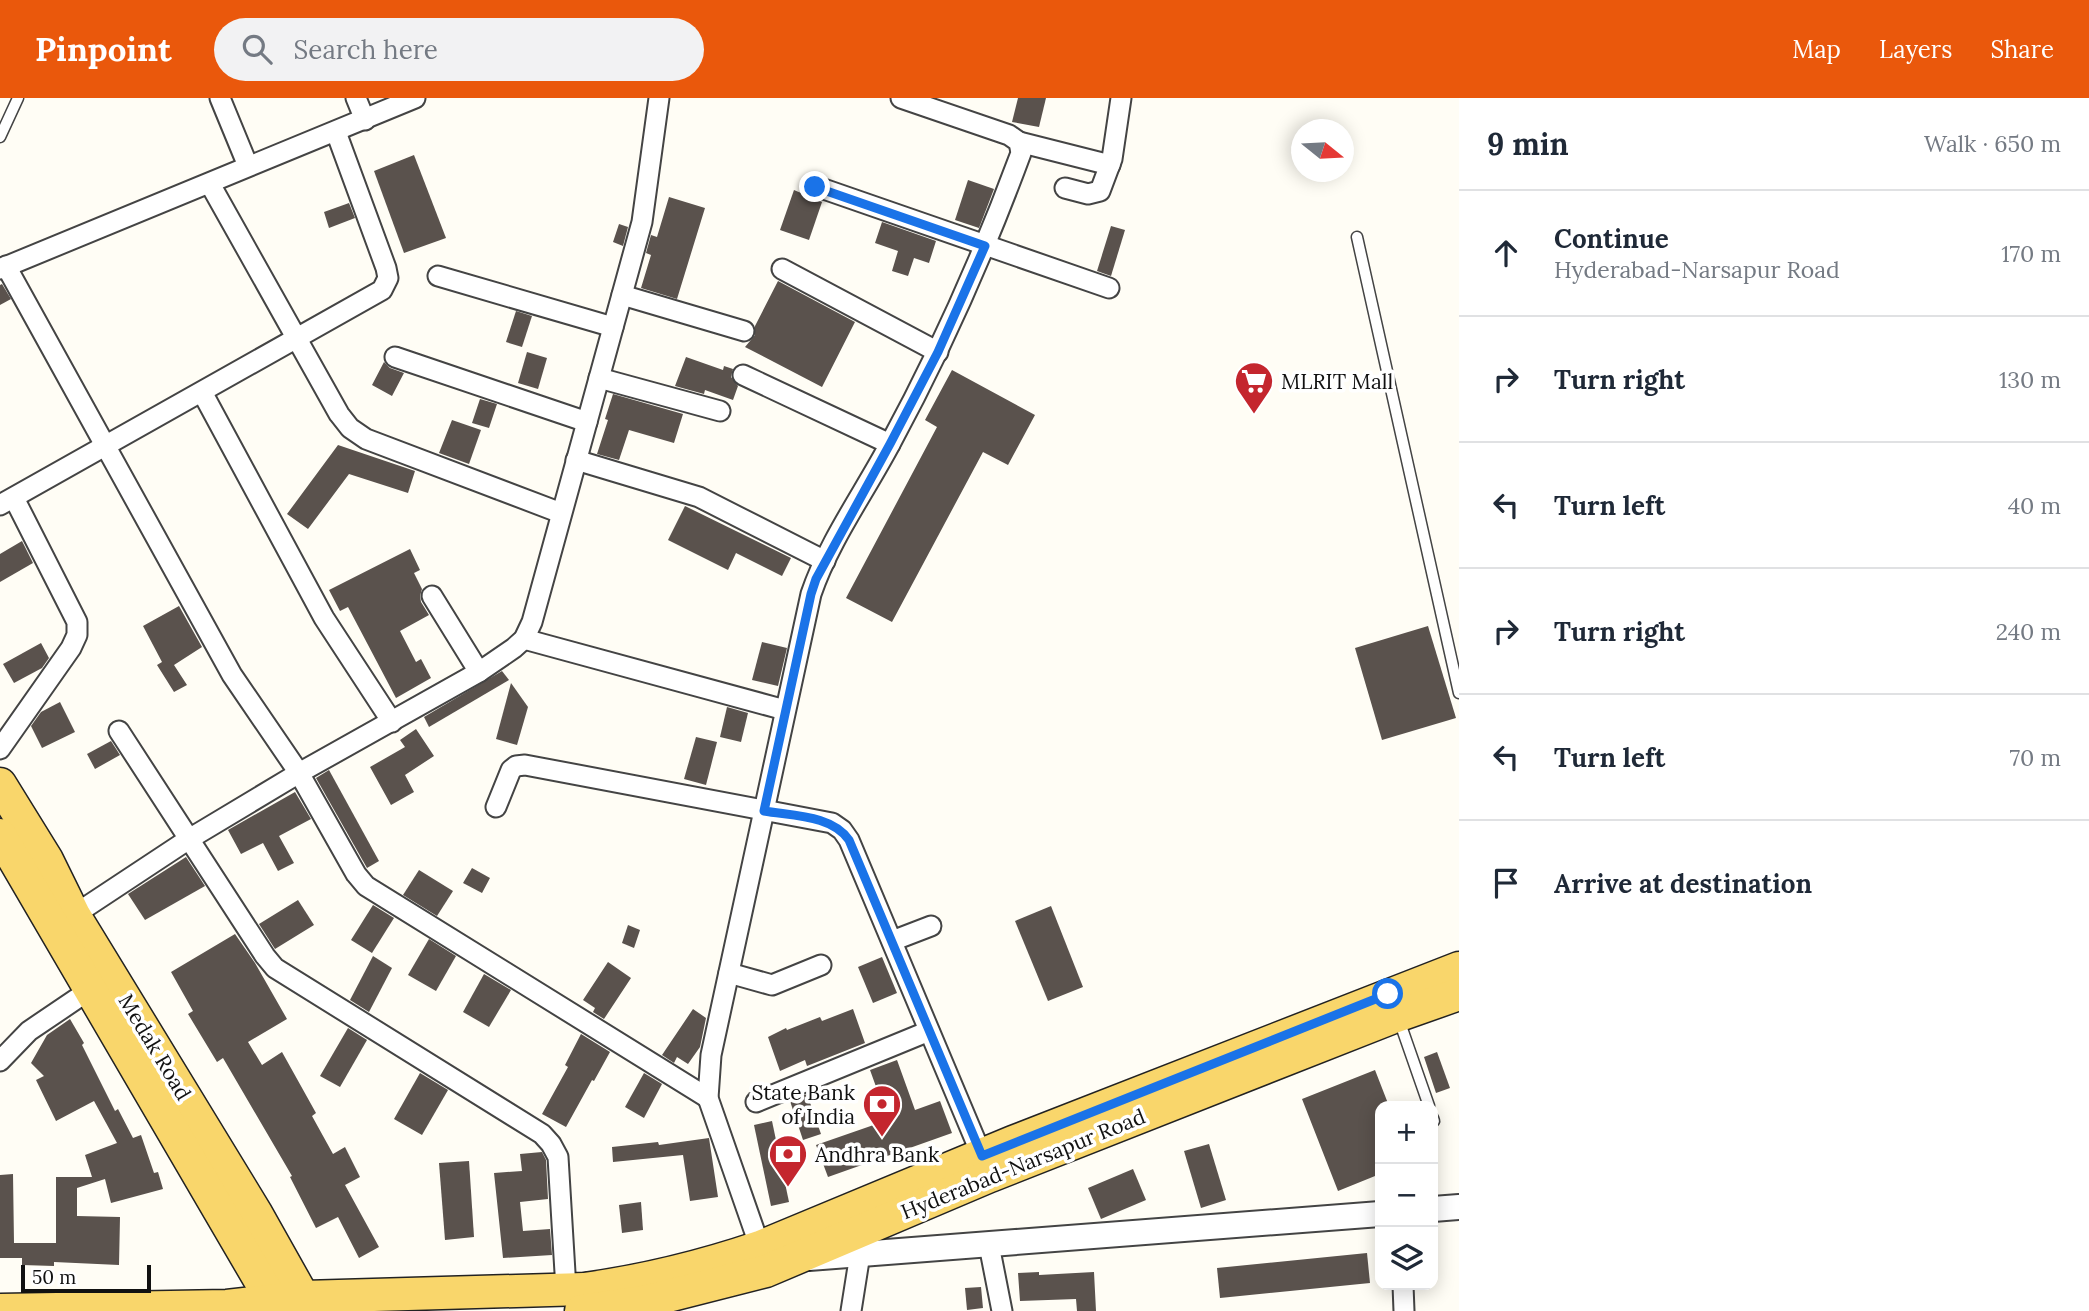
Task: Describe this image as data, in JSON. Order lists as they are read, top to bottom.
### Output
{
  "streets": {
    "main road": ["Medak Road", "Hyderabad-Narsapur Road"]
  },
  "crossings": [
    ["Medak Road", "Hyderabad-Narsapur Road"]
  ],
  "places": {
    "supermarket": ["MLRIT Mall"],
    "bank": ["State Bank of India", "Andhra Bank"]
  },
  "scale_bar": "50 m",
  "north": "right",
  "page": {
    "header": "Pinpoint",
    "search": "Search here",
    "nav": ["Map", "Layers", "Share"],
    "heading": ["9 min", "Walk · 650 m"],
    "list": [
      ["Continue", "Hyderabad-Narsapur Road", "170 m"],
      ["Turn right", "130 m"],
      ["Turn left", "40 m"],
      ["Turn right", "240 m"],
      ["Turn left", "70 m"],
      "Arrive at destination"
    ],
    "map_buttons": ["+", "−"],
    "scale": "50 m"
  }
}
